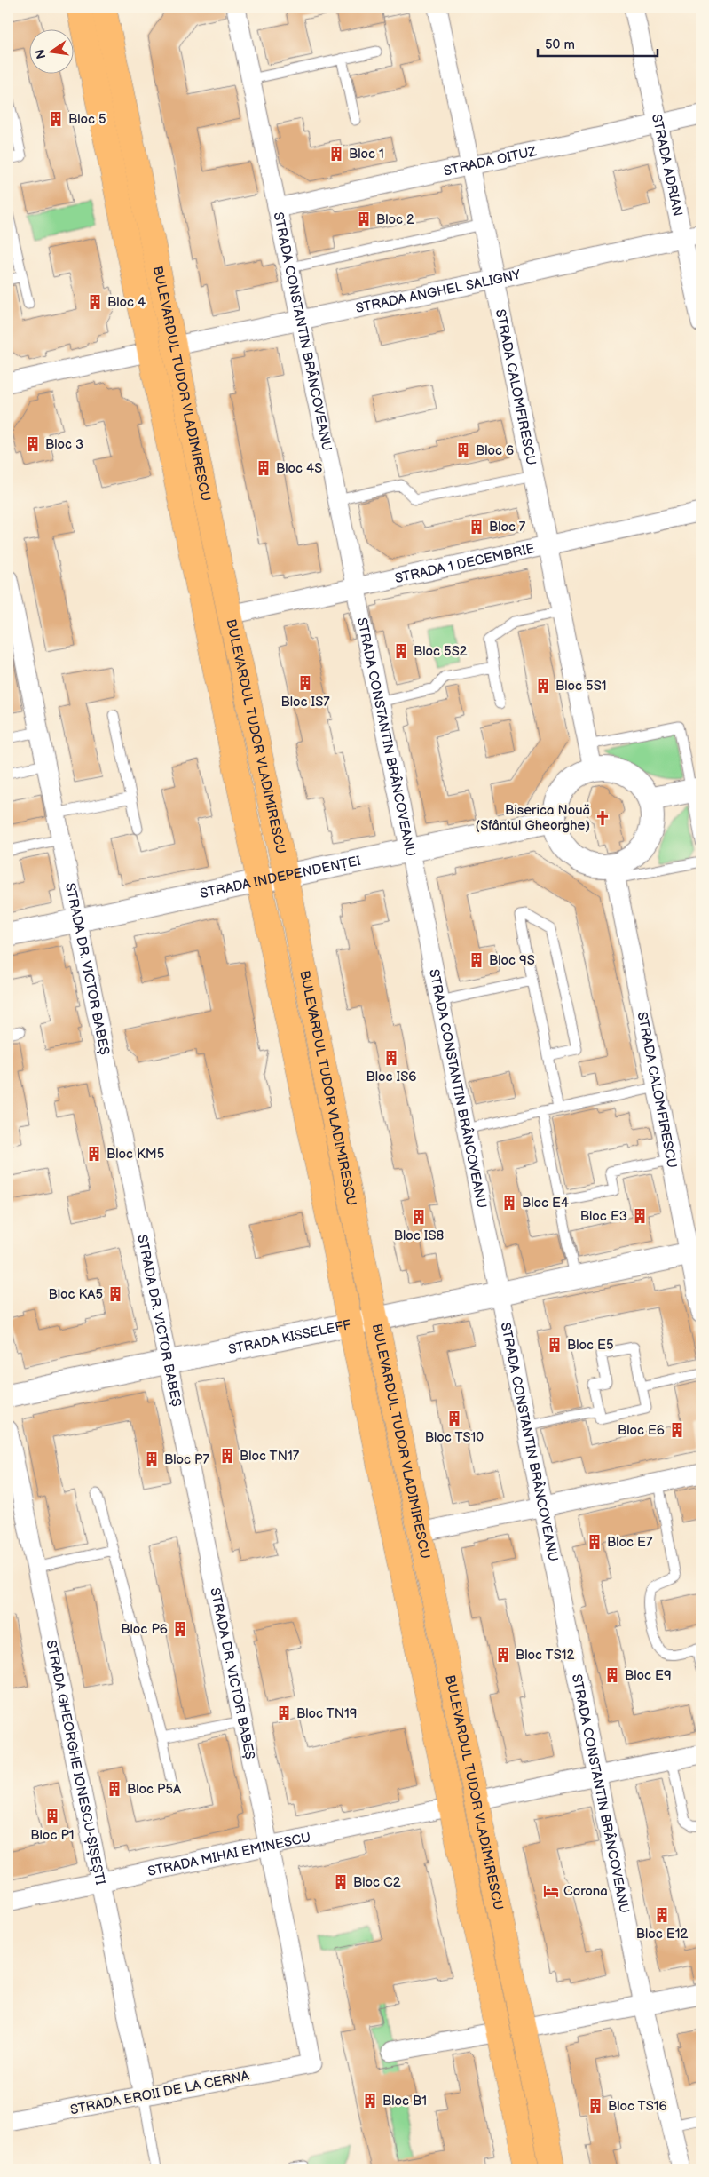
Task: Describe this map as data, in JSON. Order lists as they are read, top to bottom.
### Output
{
  "streets": {
    "main road": ["BULEVARDUL TUDOR VLADIMIRESCU"],
    "street": [
      "STRADA OITUZ",
      "STRADA ADRIAN",
      "STRADA ANGHEL SALIGNY",
      "STRADA CONSTANTIN BRÂNCOVEANU",
      "STRADA CALOMFIRESCU",
      "STRADA 1 DECEMBRIE",
      "STRADA INDEPENDENȚEI",
      "STRADA DR. VICTOR BABEȘ",
      "STRADA KISSELEFF",
      "STRADA GHEORGHE IONESCU-ȘIȘEȘTI",
      "STRADA MIHAI EMINESCU",
      "STRADA EROII DE LA CERNA"
    ]
  },
  "crossings": [
    ["STRADA OITUZ", "STRADA ADRIAN"],
    ["STRADA OITUZ", "STRADA CONSTANTIN BRÂNCOVEANU"],
    ["STRADA OITUZ", "STRADA CALOMFIRESCU"],
    ["STRADA ADRIAN", "STRADA ANGHEL SALIGNY"],
    ["STRADA ANGHEL SALIGNY", "STRADA CONSTANTIN BRÂNCOVEANU"],
    ["STRADA ANGHEL SALIGNY", "BULEVARDUL TUDOR VLADIMIRESCU"],
    ["STRADA ANGHEL SALIGNY", "STRADA CALOMFIRESCU"],
    ["STRADA CONSTANTIN BRÂNCOVEANU", "STRADA 1 DECEMBRIE"],
    ["STRADA CONSTANTIN BRÂNCOVEANU", "STRADA INDEPENDENȚEI"],
    ["STRADA CONSTANTIN BRÂNCOVEANU", "STRADA KISSELEFF"],
    ["BULEVARDUL TUDOR VLADIMIRESCU", "STRADA 1 DECEMBRIE"],
    ["BULEVARDUL TUDOR VLADIMIRESCU", "STRADA INDEPENDENȚEI"],
    ["BULEVARDUL TUDOR VLADIMIRESCU", "STRADA KISSELEFF"],
    ["BULEVARDUL TUDOR VLADIMIRESCU", "STRADA MIHAI EMINESCU"],
    ["STRADA CALOMFIRESCU", "STRADA 1 DECEMBRIE"],
    ["STRADA CALOMFIRESCU", "STRADA INDEPENDENȚEI"],
    ["STRADA CALOMFIRESCU", "STRADA KISSELEFF"],
    ["STRADA INDEPENDENȚEI", "STRADA DR. VICTOR BABEȘ"],
    ["STRADA DR. VICTOR BABEȘ", "STRADA KISSELEFF"],
    ["STRADA DR. VICTOR BABEȘ", "STRADA MIHAI EMINESCU"],
    ["STRADA DR. VICTOR BABEȘ", "STRADA EROII DE LA CERNA"],
    ["STRADA GHEORGHE IONESCU-ȘIȘEȘTI", "STRADA MIHAI EMINESCU"],
    ["STRADA GHEORGHE IONESCU-ȘIȘEȘTI", "STRADA EROII DE LA CERNA"]
  ],
  "places": {
    "building": [
      "Bloc 5",
      "Bloc 1",
      "Bloc 2",
      "Bloc 4",
      "Bloc 3",
      "Bloc 6",
      "Bloc 4S",
      "Bloc 7",
      "Bloc 5S2",
      "Bloc IS7",
      "Bloc 5S1",
      "Bloc 9S",
      "Bloc IS6",
      "Bloc KM5",
      "Bloc E4",
      "Bloc E3",
      "Bloc IS8",
      "Bloc KA5",
      "Bloc E5",
      "Bloc TS10",
      "Bloc E6",
      "Bloc TN17",
      "Bloc P7",
      "Bloc E7",
      "Bloc P6",
      "Bloc TS12",
      "Bloc E9",
      "Bloc TN19",
      "Bloc P5A",
      "Bloc P1",
      "Bloc C2",
      "Bloc E12",
      "Bloc B1",
      "Bloc TS16"
    ],
    "church": ["Biserica Nouă (Sfântul Gheorghe)"],
    "hotel": ["Corona"]
  },
  "scale_bar": "50 m",
  "north": "left"
}
